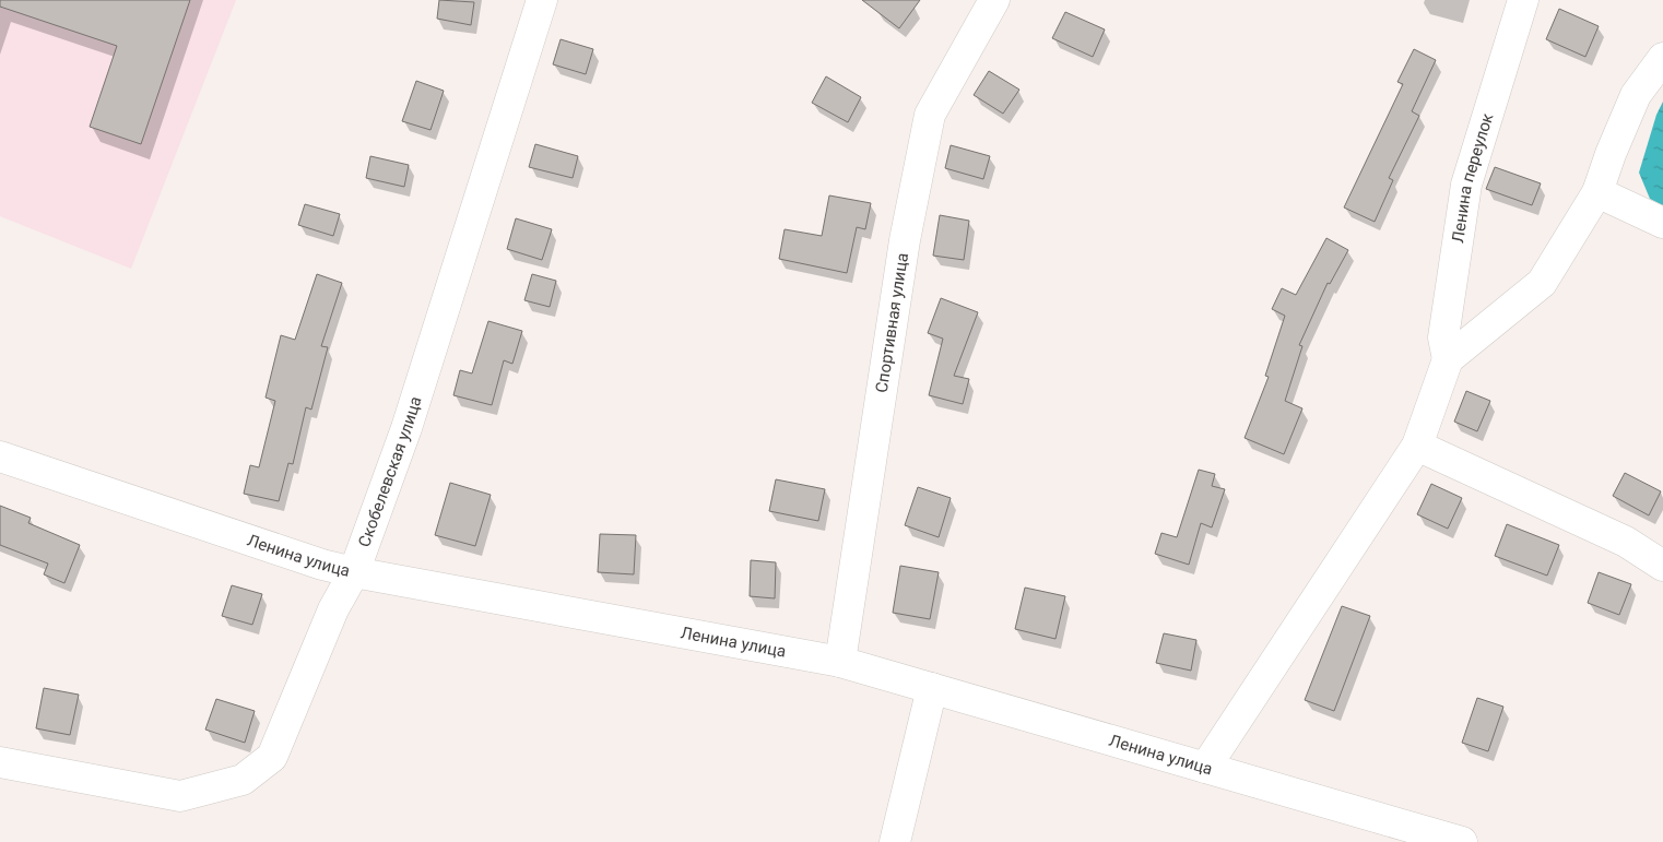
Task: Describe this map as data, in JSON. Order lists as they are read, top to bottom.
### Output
{
  "streets": {
    "street": [
      "Ленина переулок",
      "Спортивная улица",
      "Скобелевская улица",
      "Ленина улица"
    ]
  },
  "crossings": [
    ["Спортивная улица", "Ленина улица"],
    ["Скобелевская улица", "Ленина улица"]
  ]
}
